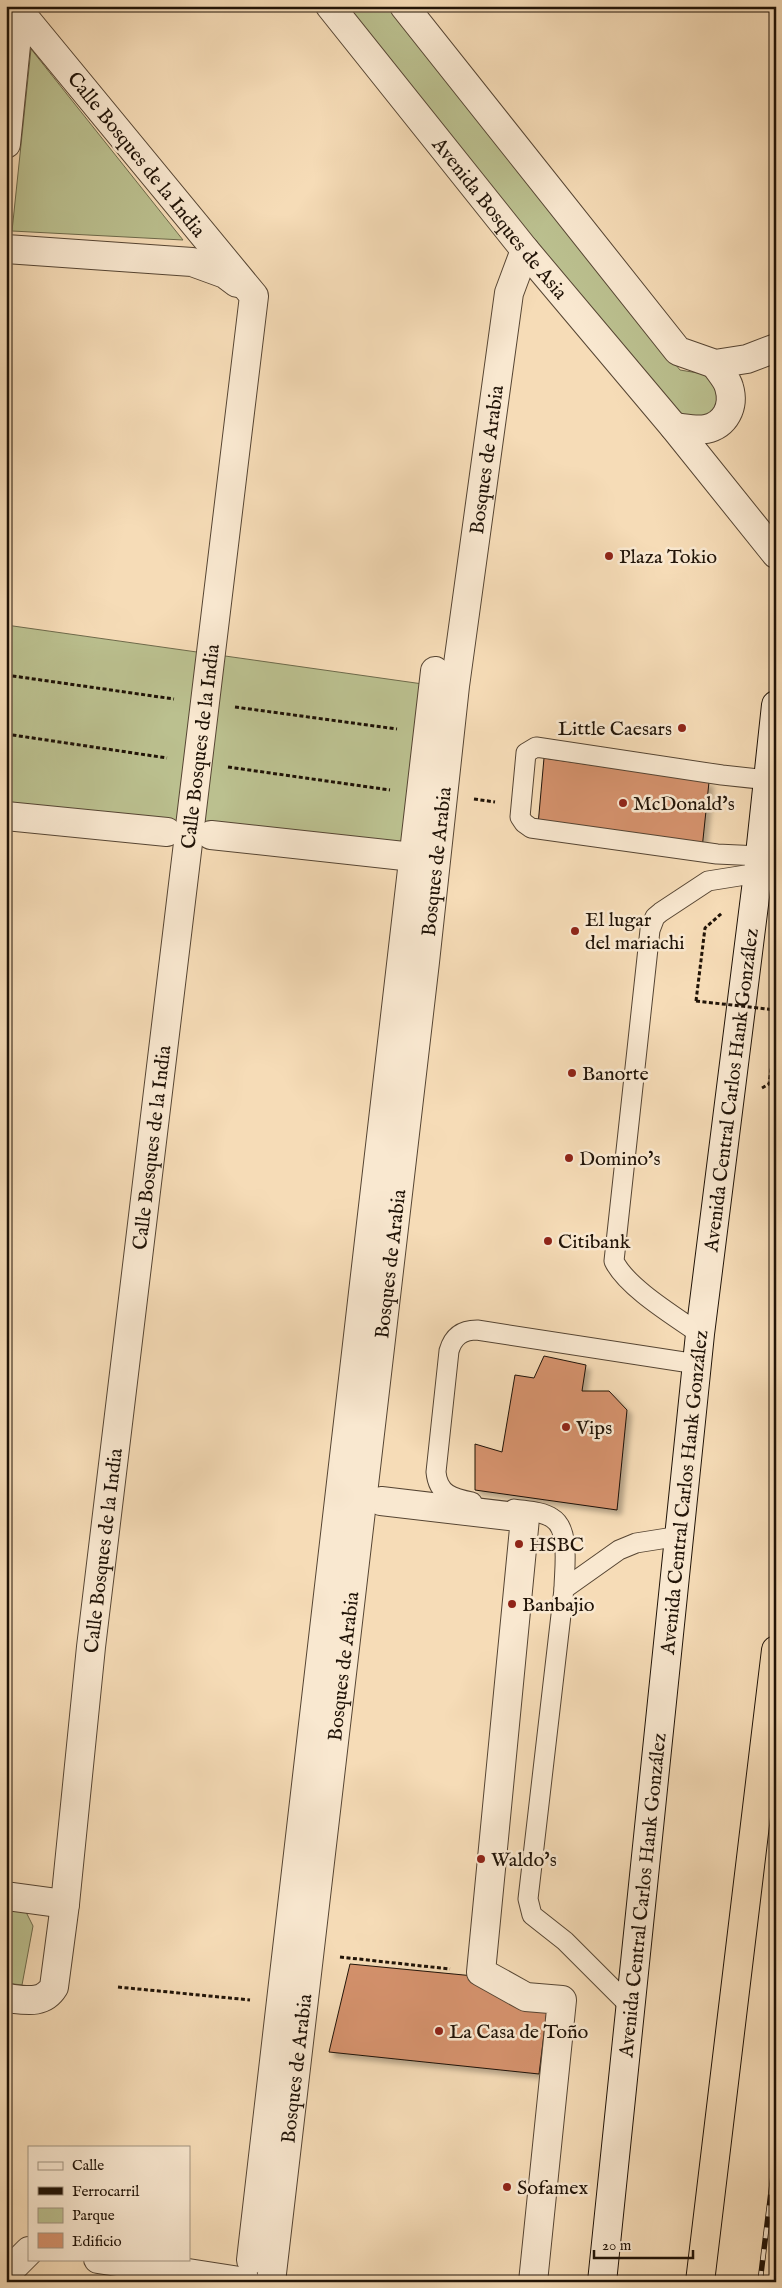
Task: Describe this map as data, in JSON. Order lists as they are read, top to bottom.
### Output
{
  "streets": {
    "street": [
      "Calle Bosques de la India",
      "Avenida Bosques de Asia",
      "Bosques de Arabia",
      "Avenida Central Carlos Hank González"
    ]
  },
  "crossings": [
    ["Avenida Bosques de Asia", "Bosques de Arabia"]
  ],
  "places": [
    "Plaza Tokio",
    "Little Caesars",
    "McDonald's",
    "El lugar del mariachi",
    "Banorte",
    "Domino's",
    "Citibank",
    "Vips",
    "HSBC",
    "Banbajio",
    "Waldo's",
    "La Casa de Toño",
    "Sofamex"
  ],
  "legend": [
    "Calle",
    "Ferrocarril",
    "Parque",
    "Edificio"
  ],
  "scale_bar": "20 m"
}
